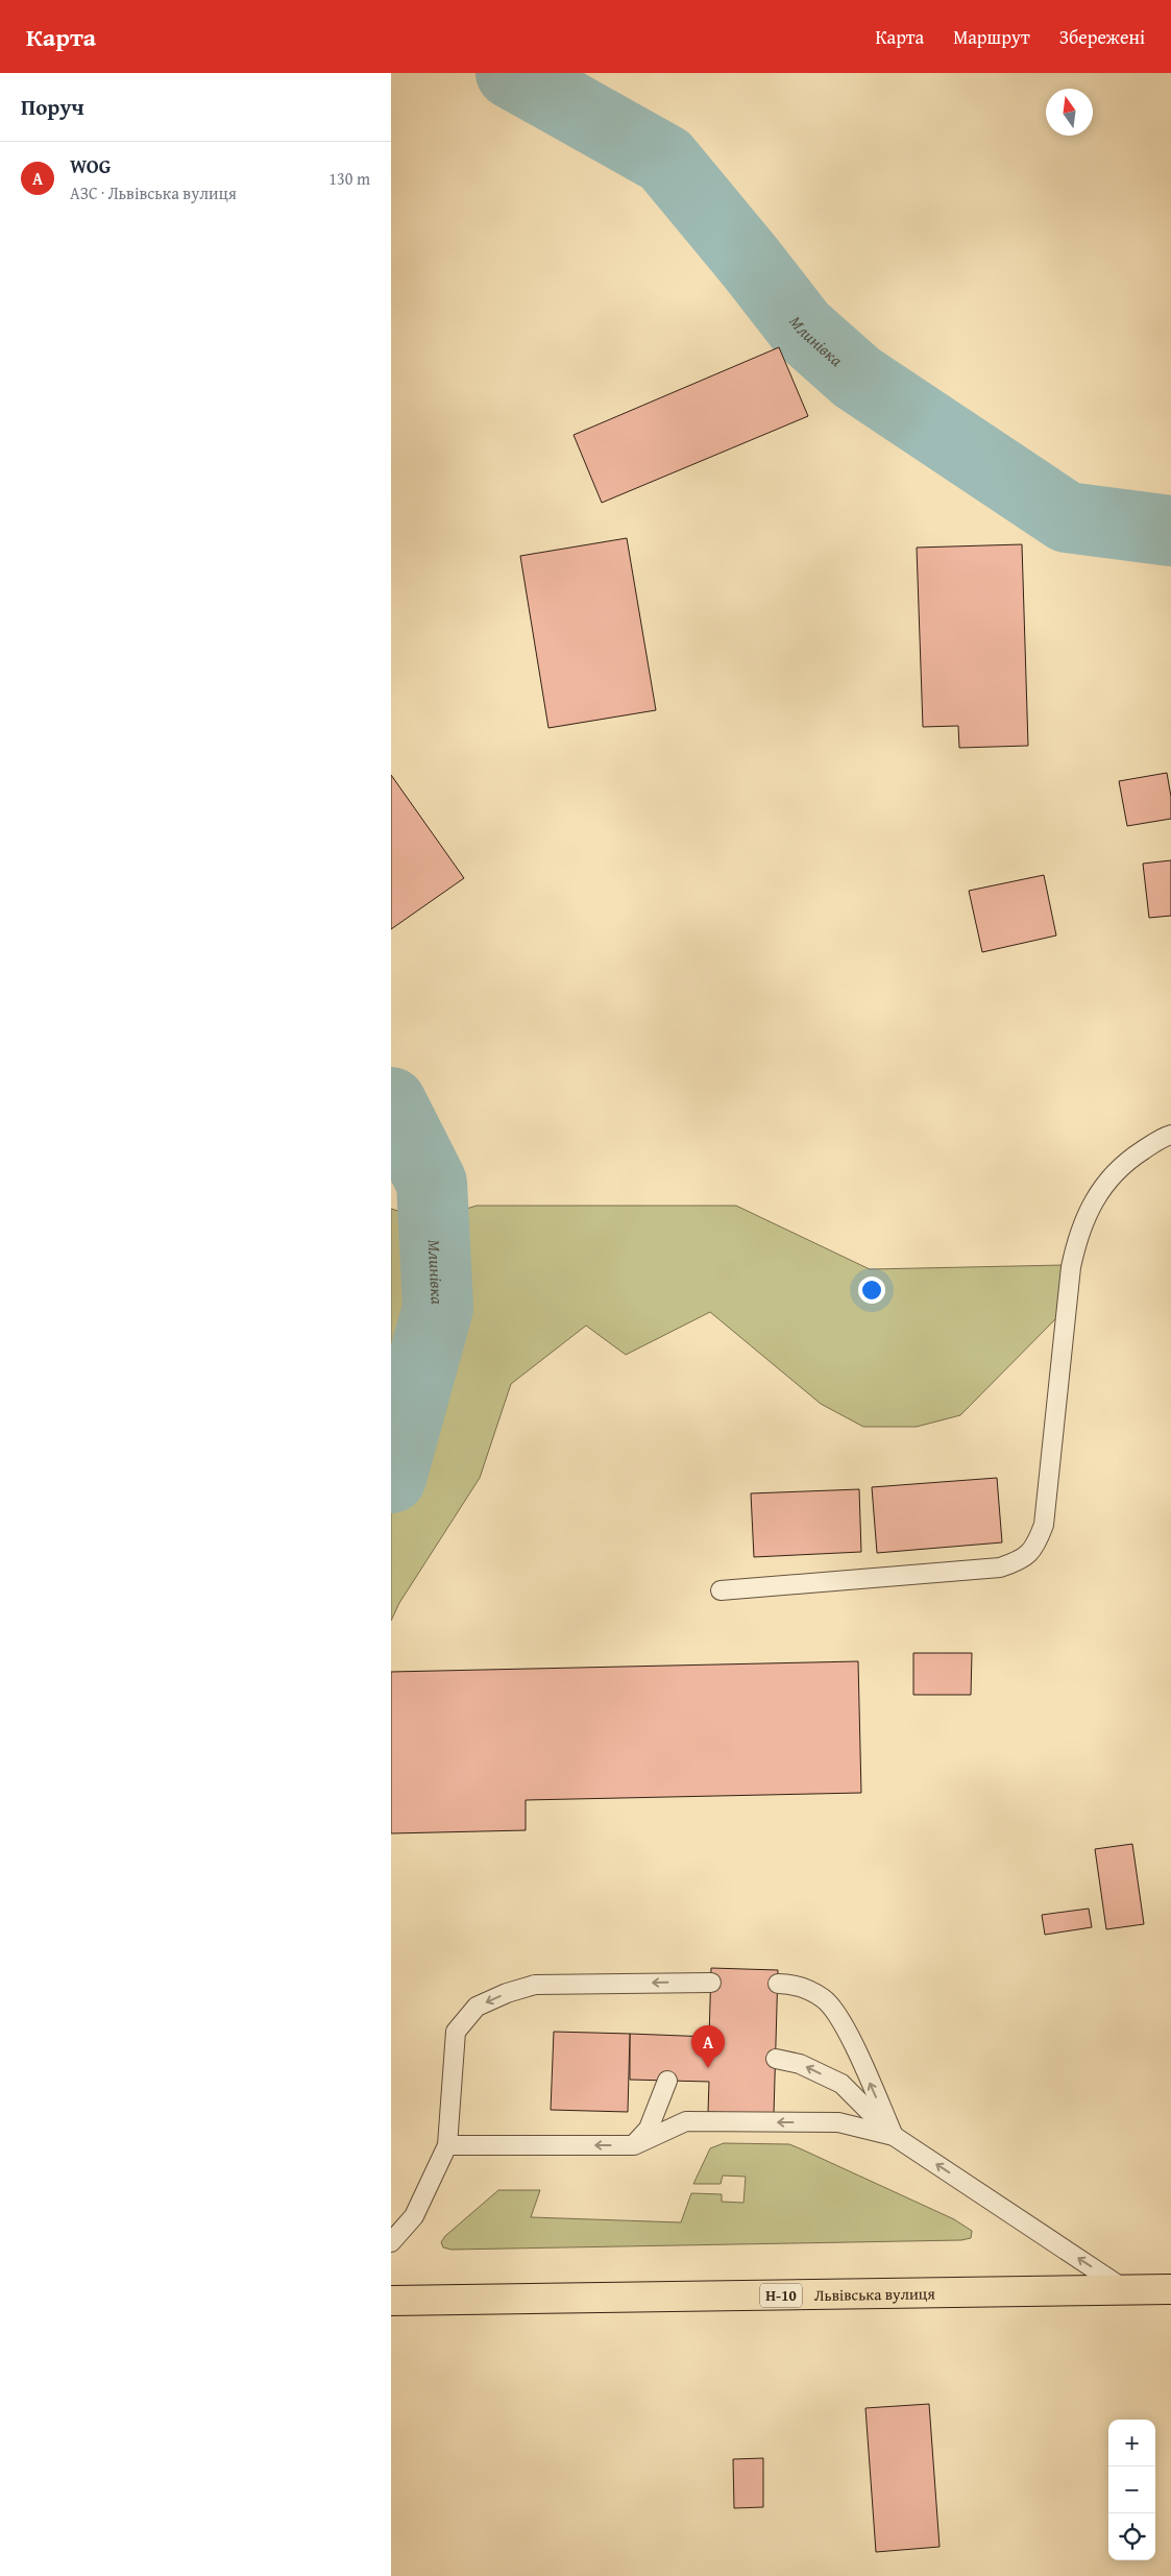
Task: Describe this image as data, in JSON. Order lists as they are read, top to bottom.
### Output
{
  "streets": {
    "main road": ["Львівська вулиця", "Н-10"]
  },
  "water": ["Млинівка"],
  "north": "top",
  "page": {
    "header": "Карта",
    "nav": ["Карта", "Маршрут", "Збережені"],
    "heading": "Поруч",
    "list": [
      {
        "mark": "A",
        "name": "WOG",
        "note": "АЗС · Львівська вулиця",
        "value": "130 m"
      }
    ],
    "pins": "A",
    "map_buttons": ["+", "−"]
  }
}
